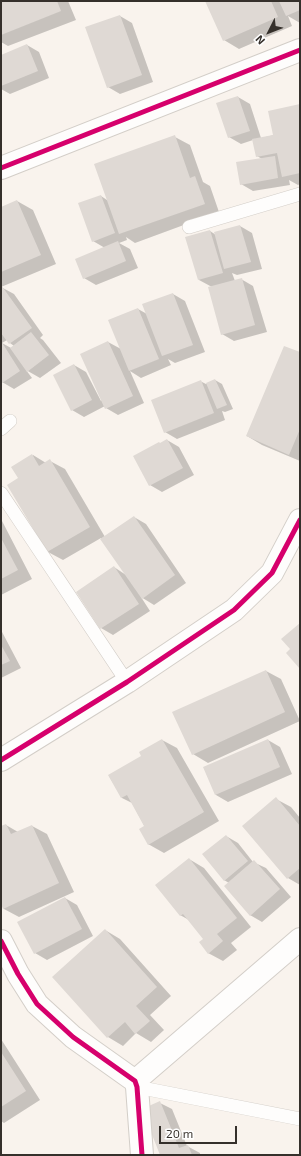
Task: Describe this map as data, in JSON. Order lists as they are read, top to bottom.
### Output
{
  "scale_bar": "20 m",
  "north": "bottom left"
}
